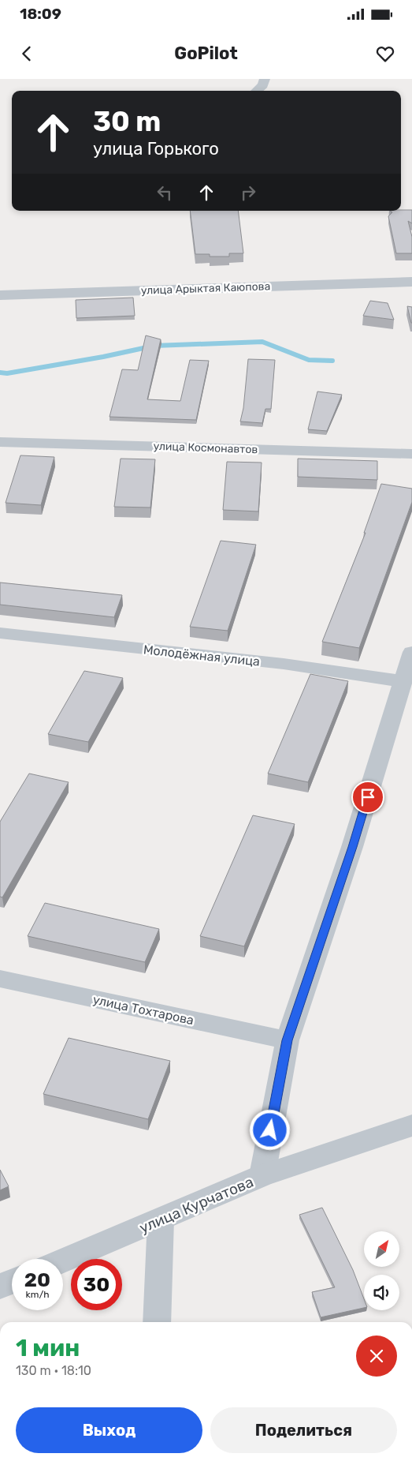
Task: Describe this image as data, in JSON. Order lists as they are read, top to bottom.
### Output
{
  "streets": {
    "street": [
      "улица Арыктая Каюпова",
      "улица Космонавтов",
      "Молодёжная улица",
      "улица Тохтарова",
      "улица Курчатова"
    ]
  },
  "crossings": [
    ["Молодёжная улица", "улица Курчатова"],
    ["улица Тохтарова", "улица Курчатова"]
  ],
  "north": "top right",
  "page": {
    "status": "18:09",
    "header": "GoPilot",
    "turn": ["30 m", "улица Горького"],
    "speed": "20 km/h",
    "limit": "30",
    "heading": ["1 мин", "130 m · 18:10"],
    "buttons": ["Выход", "Поделиться"]
  }
}
